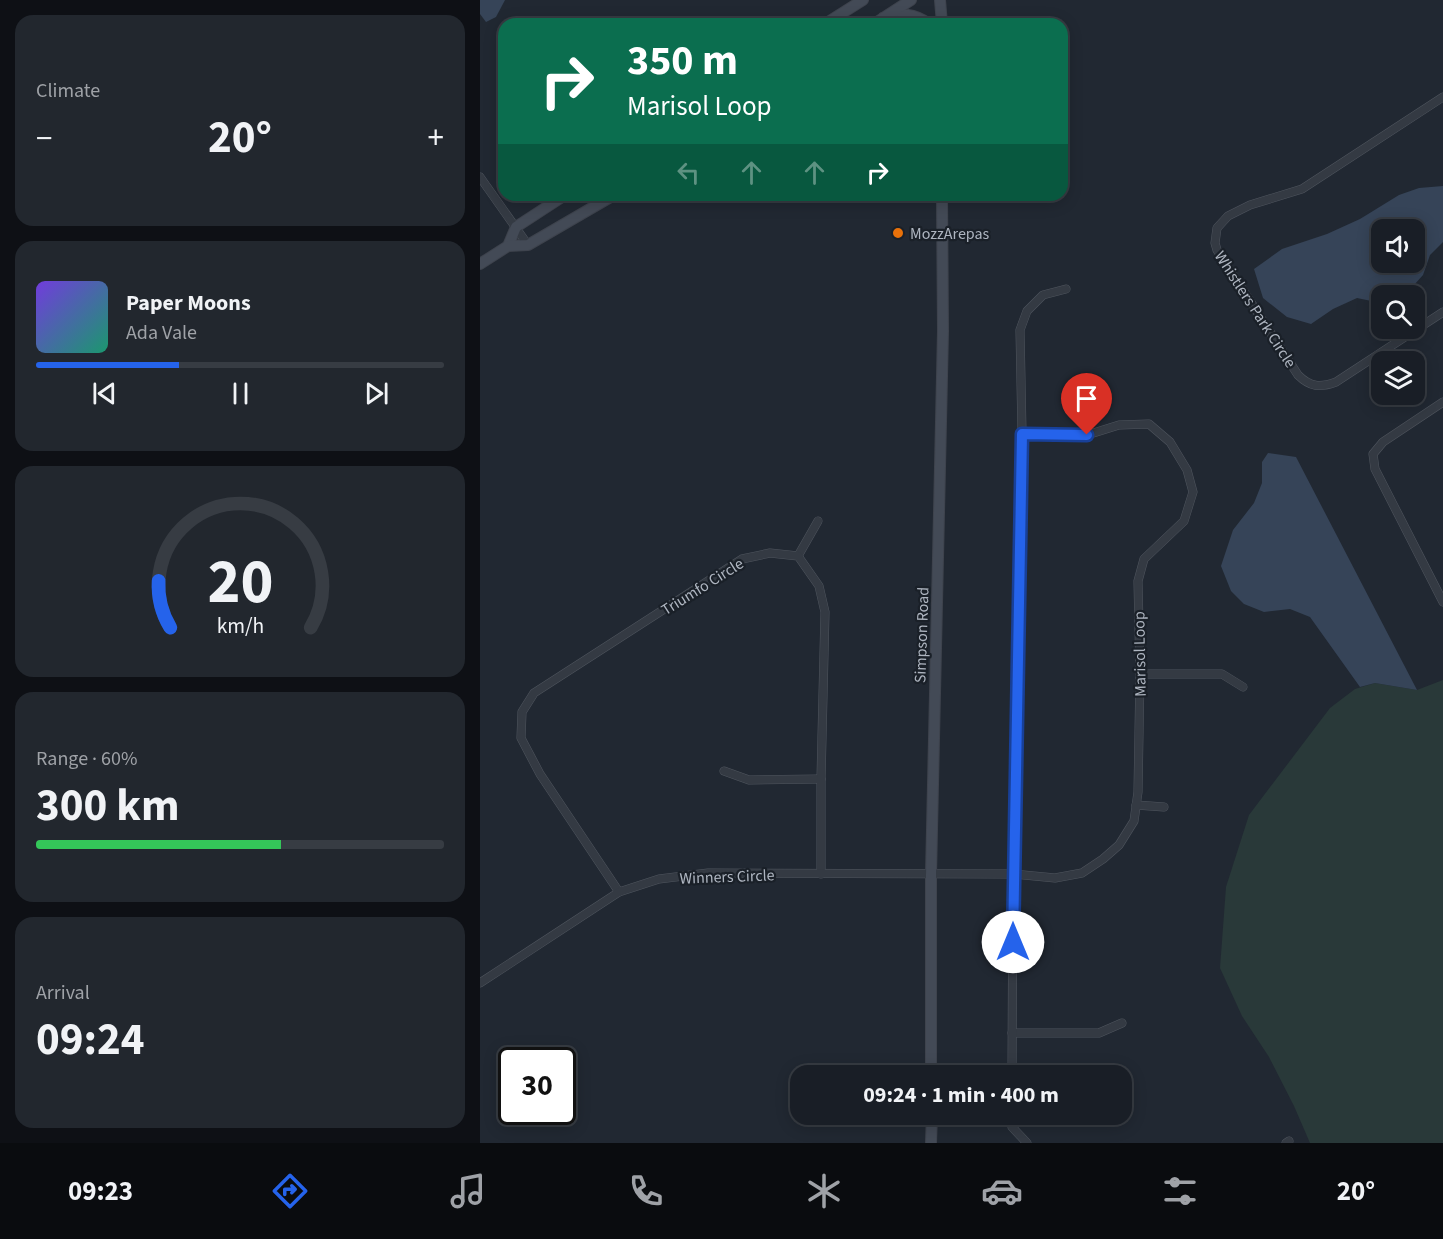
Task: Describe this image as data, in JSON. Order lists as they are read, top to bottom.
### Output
{
  "streets": {
    "main road": ["Simpson Road"],
    "street": [
      "Whistlers Park Circle",
      "Triumfo Circle",
      "Marisol Loop",
      "Winners Circle"
    ]
  },
  "crossings": [
    ["Triumfo Circle", "Winners Circle"],
    ["Simpson Road", "Marisol Loop"],
    ["Simpson Road", "Winners Circle"],
    ["Marisol Loop", "Winners Circle"]
  ],
  "places": ["MozzArepas"],
  "page": {
    "tile": [
      "Climate",
      ["Range · 60%", "300 km"],
      ["Arrival", "09:24"]
    ],
    "turn": ["350 m", "Marisol Loop"],
    "heat": ["−", "20°", "+"],
    "song": ["Paper Moons", "Ada Vale"],
    "limit": "30",
    "trip": "09:24 · 1 min · 400 m",
    "tabs": ["09:23", "20°"],
    "gauge": ["20", "km/h"]
  }
}
